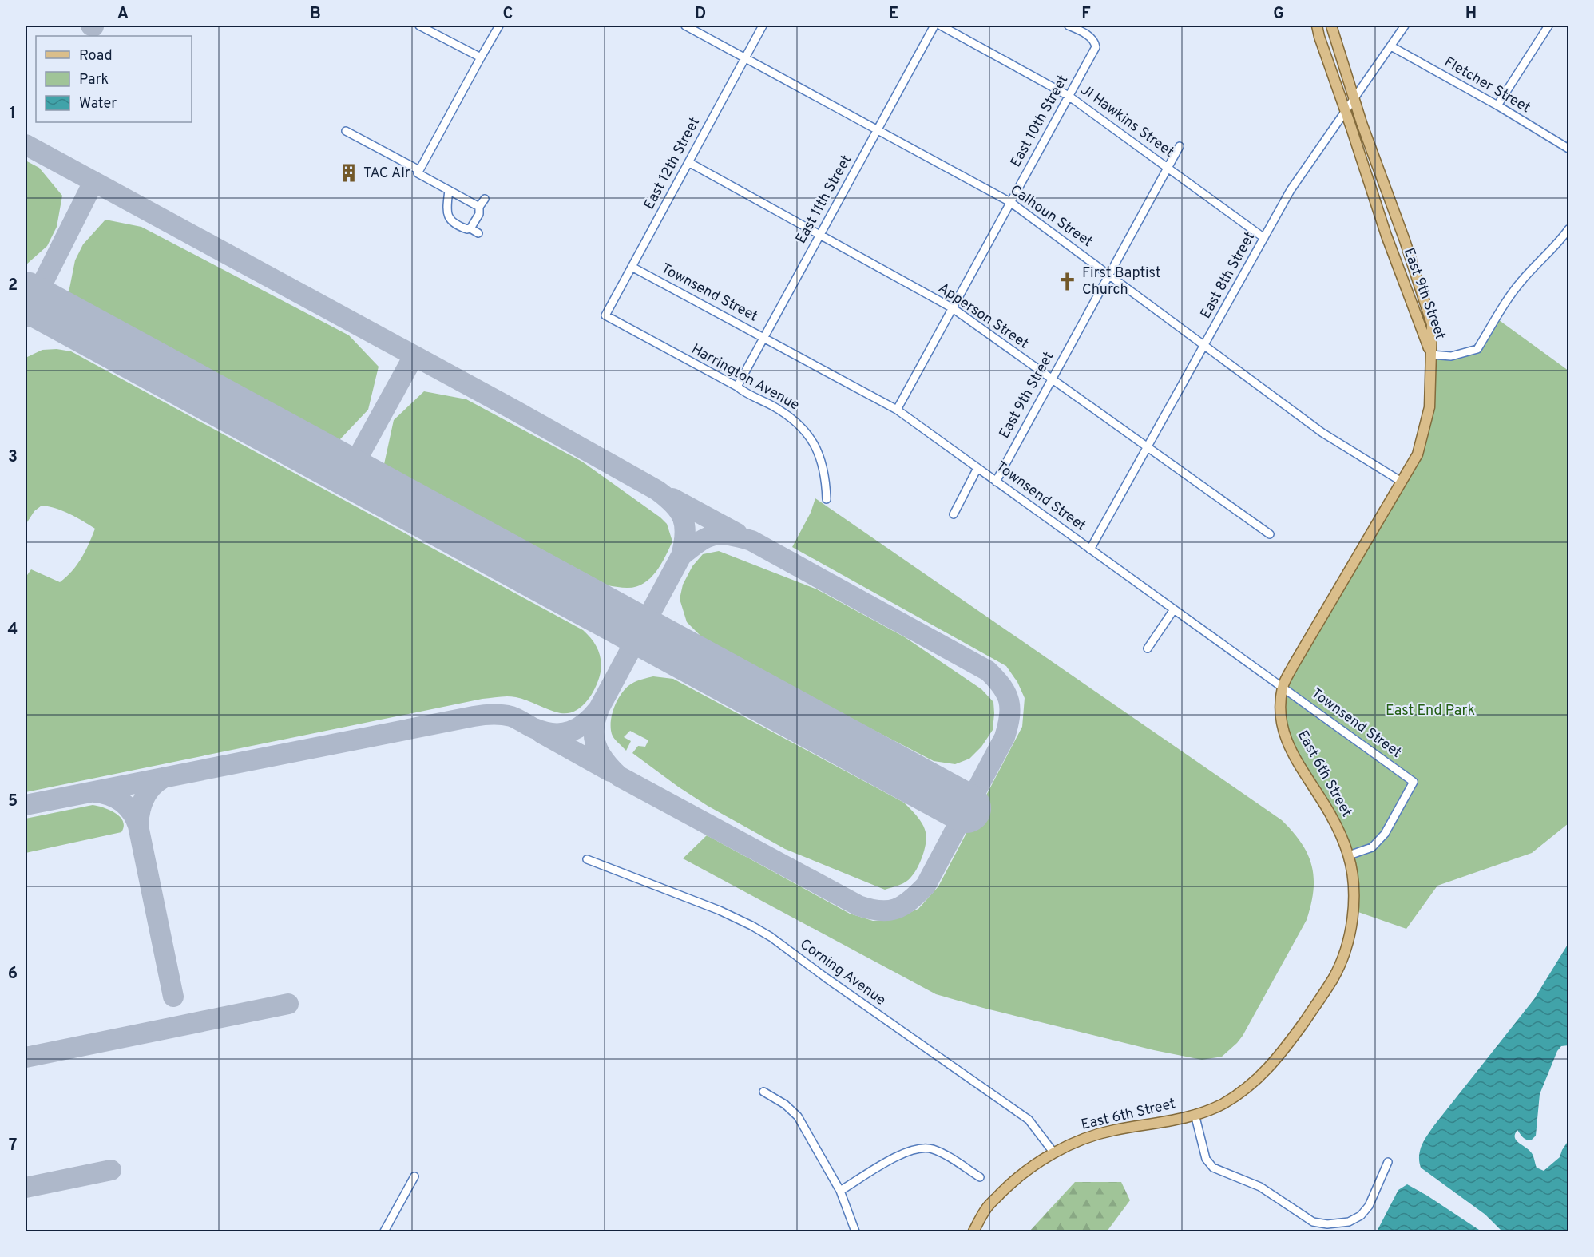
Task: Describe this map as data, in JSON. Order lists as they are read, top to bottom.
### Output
{
  "streets": {
    "main road": ["East 9th Street", "East 6th Street"],
    "street": [
      "Fletcher Street",
      "East 10th Street",
      "Jl Hawkins Street",
      "East 12th Street",
      "East 11th Street",
      "Calhoun Street",
      "East 8th Street",
      "Townsend Street",
      "Apperson Street",
      "Harrington Avenue",
      "Corning Avenue"
    ]
  },
  "crossings": [
    ["Fletcher Street", "East 8th Street"],
    ["East 10th Street", "Jl Hawkins Street"],
    ["East 10th Street", "Calhoun Street"],
    ["East 10th Street", "Townsend Street"],
    ["East 10th Street", "Apperson Street"],
    ["Jl Hawkins Street", "East 8th Street"],
    ["Jl Hawkins Street", "East 9th Street"],
    ["East 12th Street", "Calhoun Street"],
    ["East 12th Street", "Townsend Street"],
    ["East 12th Street", "Apperson Street"],
    ["East 12th Street", "Harrington Avenue"],
    ["East 11th Street", "Calhoun Street"],
    ["East 11th Street", "Townsend Street"],
    ["East 11th Street", "Apperson Street"],
    ["East 11th Street", "Harrington Avenue"],
    ["Calhoun Street", "East 8th Street"],
    ["Calhoun Street", "East 9th Street"],
    ["Calhoun Street", "East 6th Street"],
    ["East 8th Street", "Townsend Street"],
    ["East 8th Street", "East 9th Street"],
    ["East 8th Street", "Apperson Street"],
    ["Townsend Street", "East 9th Street"],
    ["Townsend Street", "East 6th Street"],
    ["East 9th Street", "Apperson Street"],
    ["East 9th Street", "East 6th Street"],
    ["East 6th Street", "Corning Avenue"]
  ],
  "parks": ["East End Park"],
  "places": {
    "building": ["TAC Air"],
    "church": ["First Baptist Church"]
  },
  "legend": ["Road", "Park", "Water"],
  "grid": {
    "columns": [
      "A",
      "B",
      "C",
      "D",
      "E",
      "F",
      "G",
      "H"
    ],
    "rows": [
      "1",
      "2",
      "3",
      "4",
      "5",
      "6",
      "7"
    ]
  }
}
